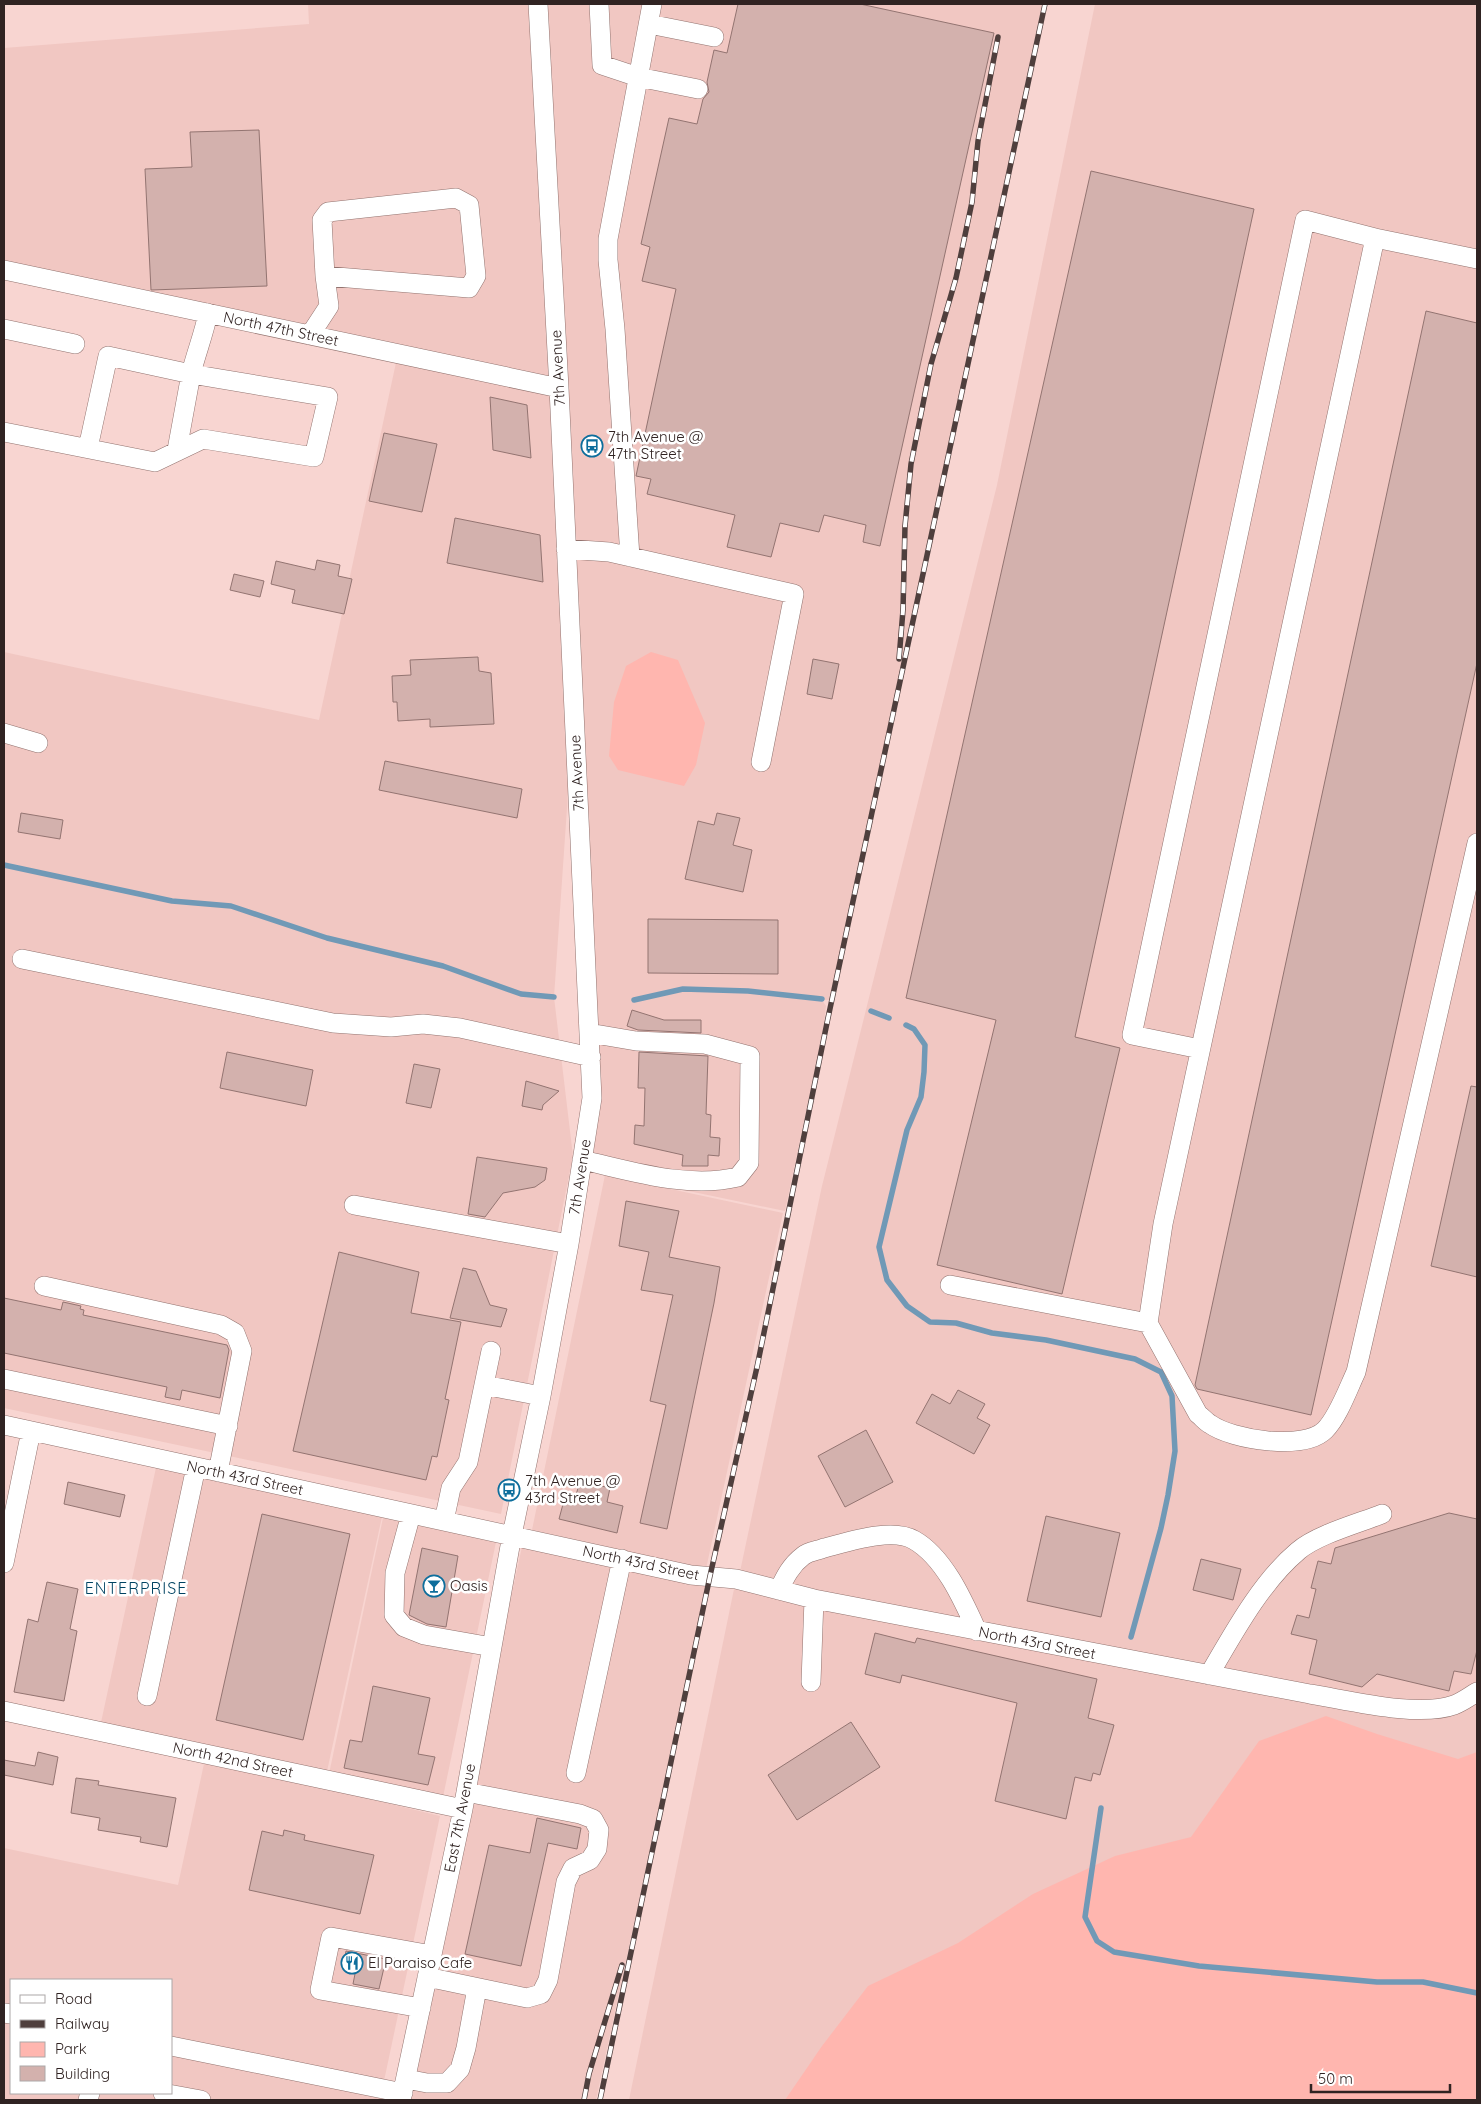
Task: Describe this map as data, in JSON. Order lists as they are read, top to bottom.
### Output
{
  "streets": {
    "street": [
      "North 47th Street",
      "7th Avenue",
      "North 43rd Street",
      "North 42nd Street",
      "East 7th Avenue"
    ]
  },
  "crossings": [
    ["North 47th Street", "7th Avenue"],
    ["7th Avenue", "North 43rd Street"],
    ["7th Avenue", "East 7th Avenue"],
    ["North 43rd Street", "East 7th Avenue"],
    ["North 42nd Street", "East 7th Avenue"]
  ],
  "districts": ["ENTERPRISE"],
  "places": {
    "bus stop": ["7th Avenue @ 47th Street", "7th Avenue @ 43rd Street"],
    "bar": ["Oasis"],
    "restaurant": ["El Paraiso Cafe"]
  },
  "legend": [
    "Road",
    "Railway",
    "Park",
    "Building"
  ],
  "scale_bar": "50 m"
}
